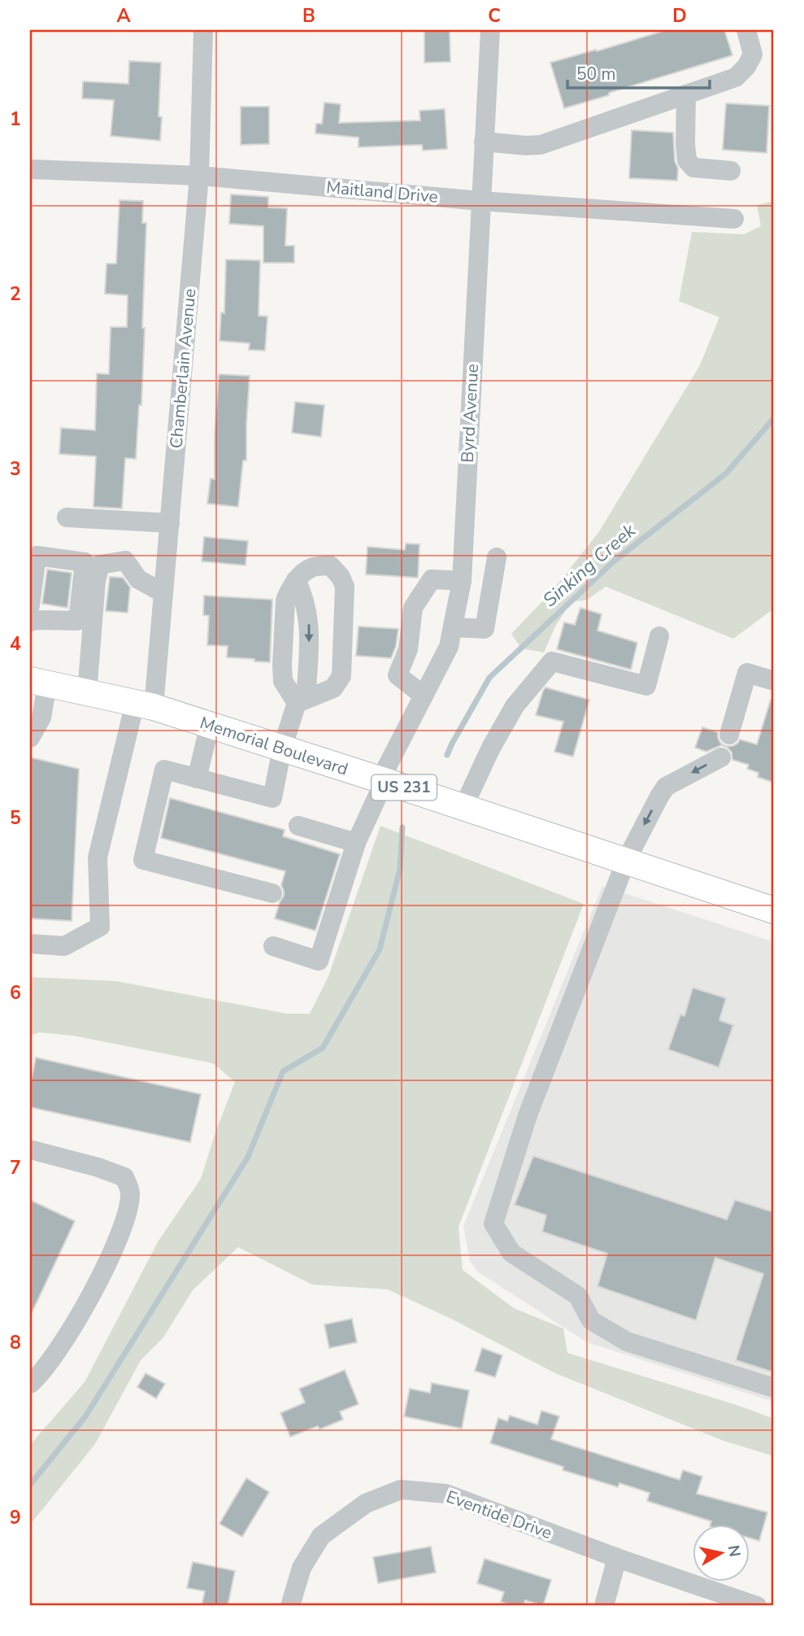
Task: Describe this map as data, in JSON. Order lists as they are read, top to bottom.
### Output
{
  "streets": {
    "main road": ["Memorial Boulevard", "US 231"],
    "street": [
      "Maitland Drive",
      "Chamberlain Avenue",
      "Byrd Avenue",
      "Eventide Drive"
    ]
  },
  "crossings": [
    ["Maitland Drive", "Chamberlain Avenue"],
    ["Maitland Drive", "Byrd Avenue"],
    ["Chamberlain Avenue", "Memorial Boulevard"],
    ["Byrd Avenue", "Memorial Boulevard"]
  ],
  "water": ["Sinking Creek"],
  "scale_bar": "50 m",
  "north": "right",
  "grid": {
    "columns": [
      "A",
      "B",
      "C",
      "D"
    ],
    "rows": [
      "1",
      "2",
      "3",
      "4",
      "5",
      "6",
      "7",
      "8",
      "9"
    ]
  }
}
